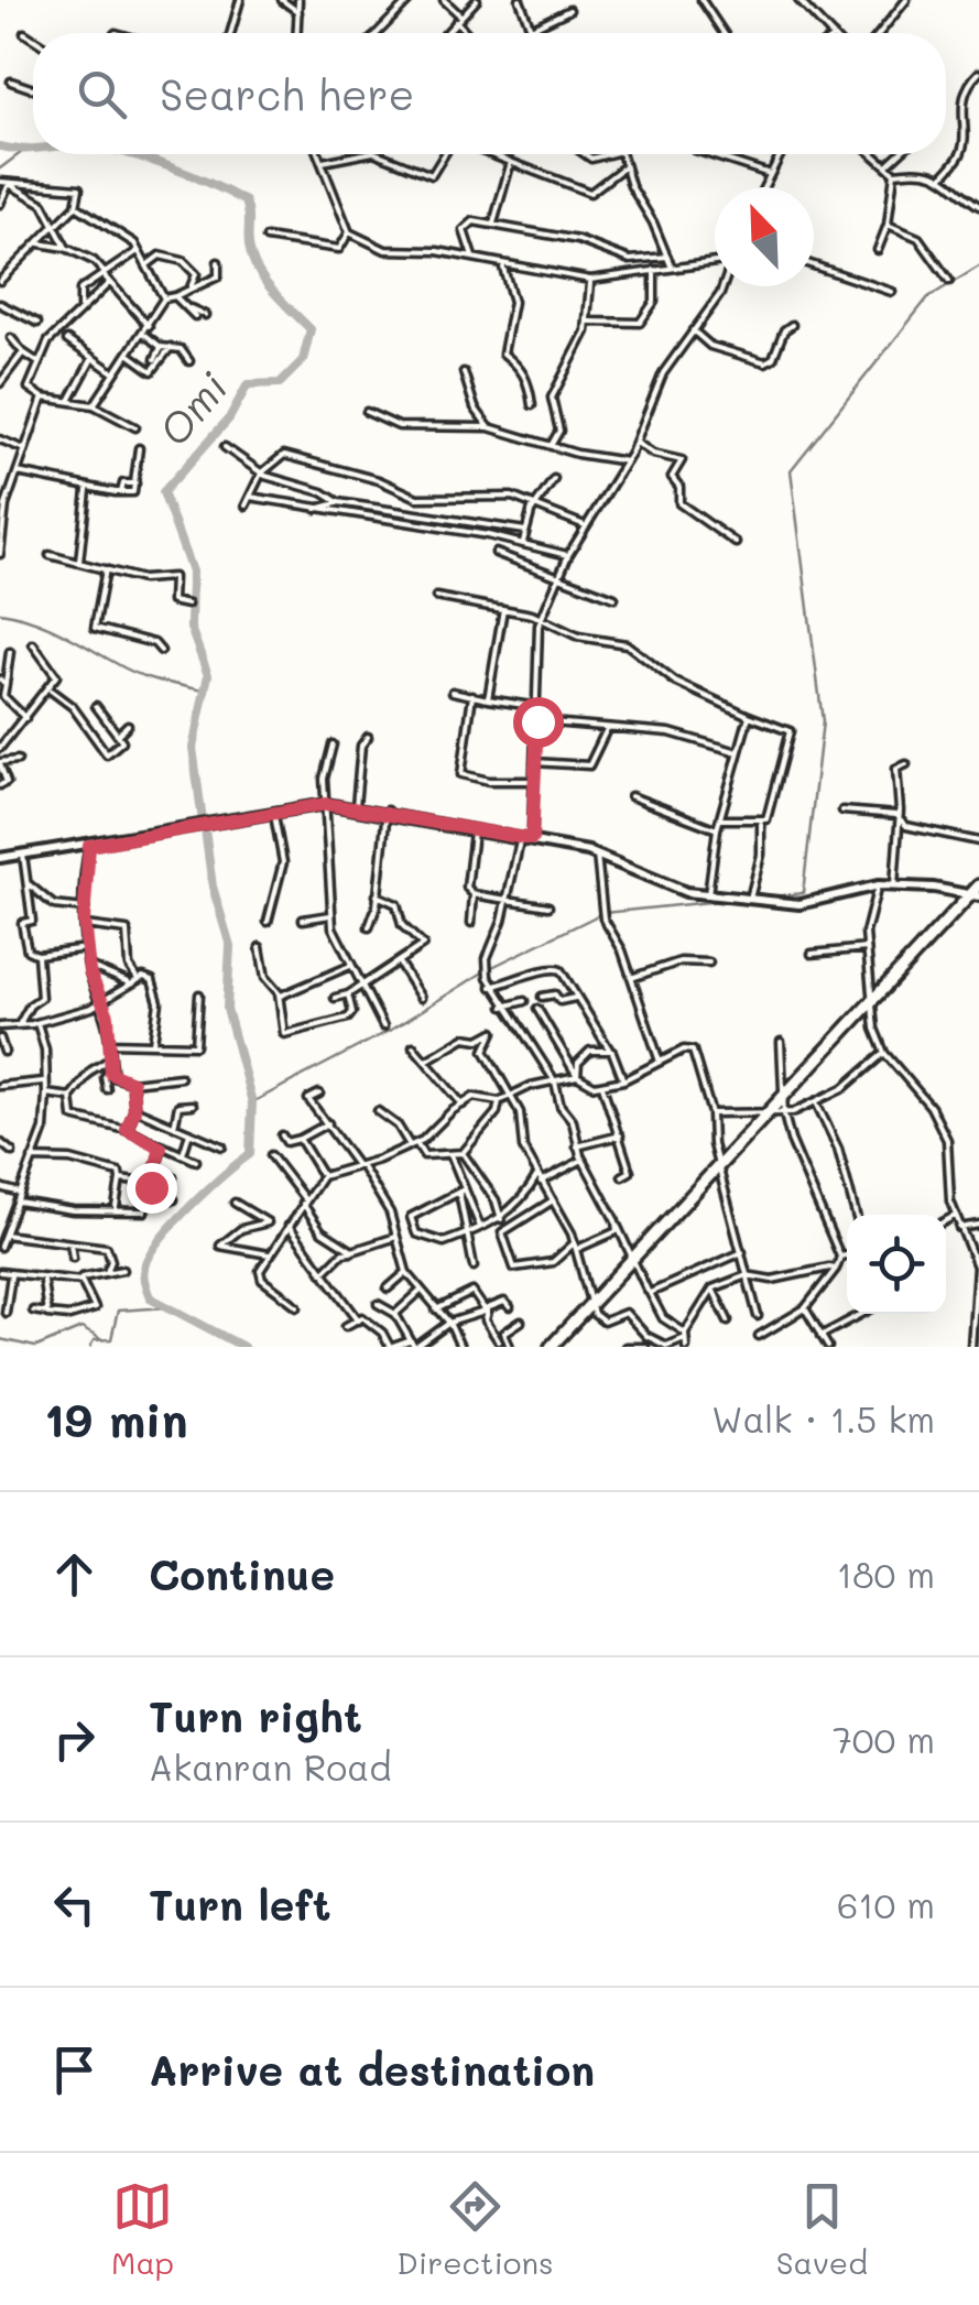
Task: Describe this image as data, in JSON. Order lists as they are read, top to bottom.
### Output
{
  "water": ["Omi"],
  "north": "top left",
  "page": {
    "search": "Search here",
    "heading": ["19 min", "Walk · 1.5 km"],
    "list": [
      ["Continue", "180 m"],
      ["Turn right", "Akanran Road", "700 m"],
      ["Turn left", "610 m"],
      "Arrive at destination"
    ],
    "nav": ["Map", "Directions", "Saved"]
  }
}
